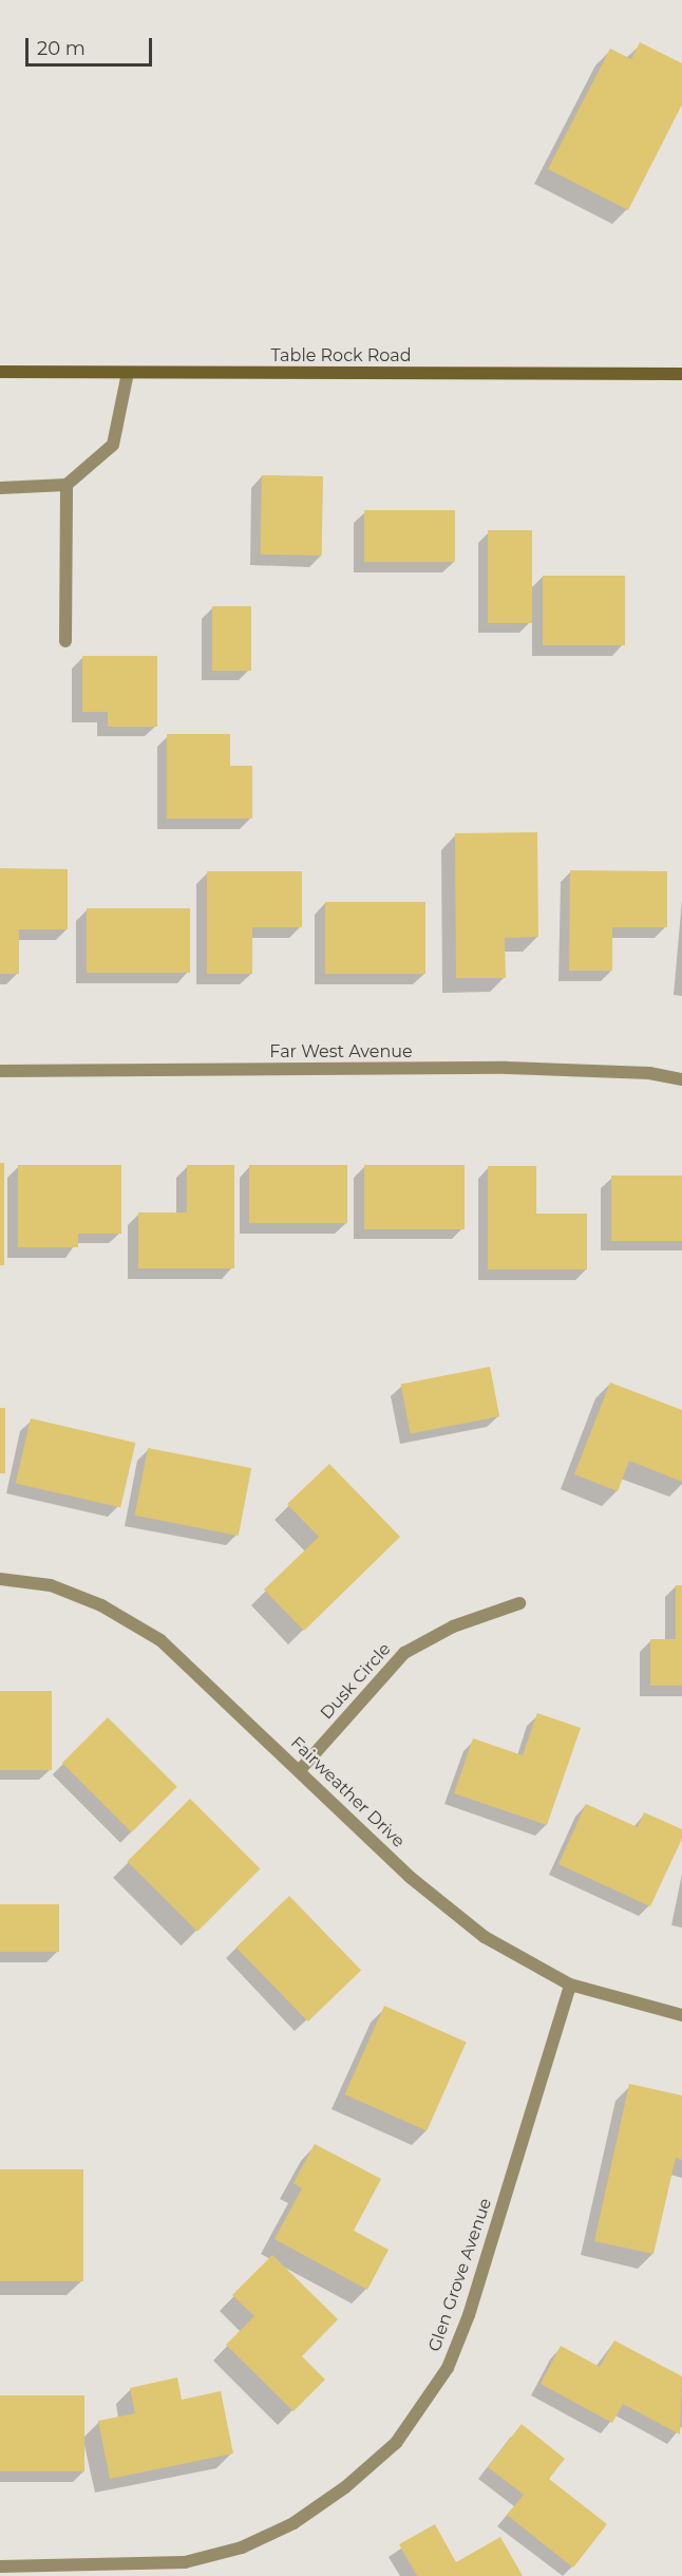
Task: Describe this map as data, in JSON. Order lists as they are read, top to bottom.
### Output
{
  "streets": {
    "main road": ["Table Rock Road"],
    "street": [
      "Far West Avenue",
      "Dusk Circle",
      "Fairweather Drive",
      "Glen Grove Avenue"
    ]
  },
  "crossings": [
    ["Dusk Circle", "Fairweather Drive"],
    ["Fairweather Drive", "Glen Grove Avenue"]
  ],
  "scale_bar": "20 m"
}
